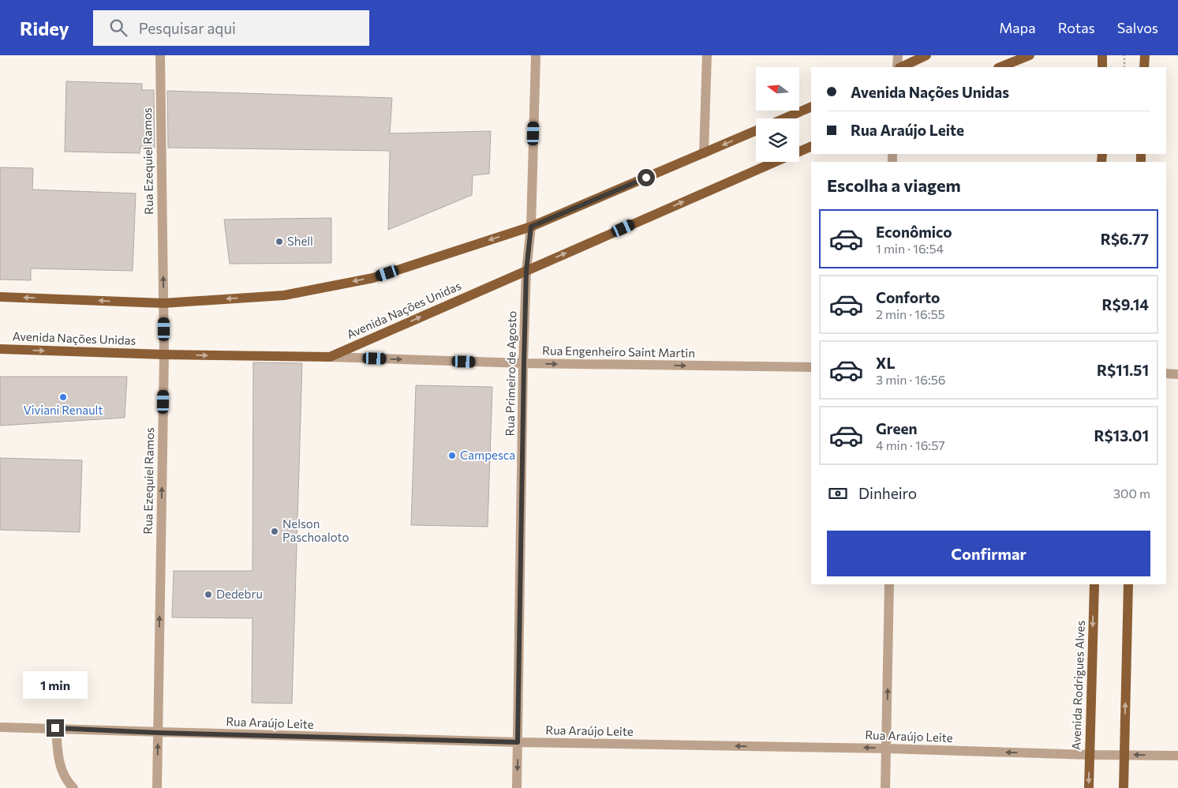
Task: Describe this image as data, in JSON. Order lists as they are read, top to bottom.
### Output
{
  "streets": {
    "main road": ["Avenida Nações Unidas", "Avenida Rodrigues Alves"],
    "street": [
      "Rua Ezequiel Ramos",
      "Rua Engenheiro Saint Martin",
      "Rua Primeiro de Agosto",
      "Rua Araújo Leite"
    ]
  },
  "crossings": [
    ["Rua Ezequiel Ramos", "Avenida Nações Unidas"],
    ["Rua Ezequiel Ramos", "Rua Araújo Leite"],
    ["Avenida Nações Unidas", "Rua Engenheiro Saint Martin"],
    ["Avenida Nações Unidas", "Rua Primeiro de Agosto"],
    ["Rua Engenheiro Saint Martin", "Rua Primeiro de Agosto"],
    ["Rua Primeiro de Agosto", "Rua Araújo Leite"],
    ["Avenida Rodrigues Alves", "Rua Araújo Leite"]
  ],
  "one_way": ["Rua Ezequiel Ramos", "Rua Engenheiro Saint Martin", "Rua Araújo Leite"],
  "places": [
    "Shell",
    "Viviani Renault",
    "Campesca",
    "Nelson Paschoaloto",
    "Dedebru"
  ],
  "north": "left",
  "page": {
    "header": "Ridey",
    "search": "Pesquisar aqui",
    "nav": ["Mapa", "Rotas", "Salvos"],
    "banner": ["Avenida Nações Unidas", "Rua Araújo Leite"],
    "heading": "Escolha a viagem",
    "list": [
      {
        "name": "Econômico",
        "note": "1 min · 16:54",
        "value": "R$6.77"
      },
      {
        "name": "Conforto",
        "note": "2 min · 16:55",
        "value": "R$9.14"
      },
      {
        "name": "XL",
        "note": "3 min · 16:56",
        "value": "R$11.51"
      },
      {
        "name": "Green",
        "note": "4 min · 16:57",
        "value": "R$13.01"
      }
    ],
    "pay": ["Dinheiro", "300 m"],
    "buttons": "Confirmar",
    "bubble": "1 min"
  }
}
